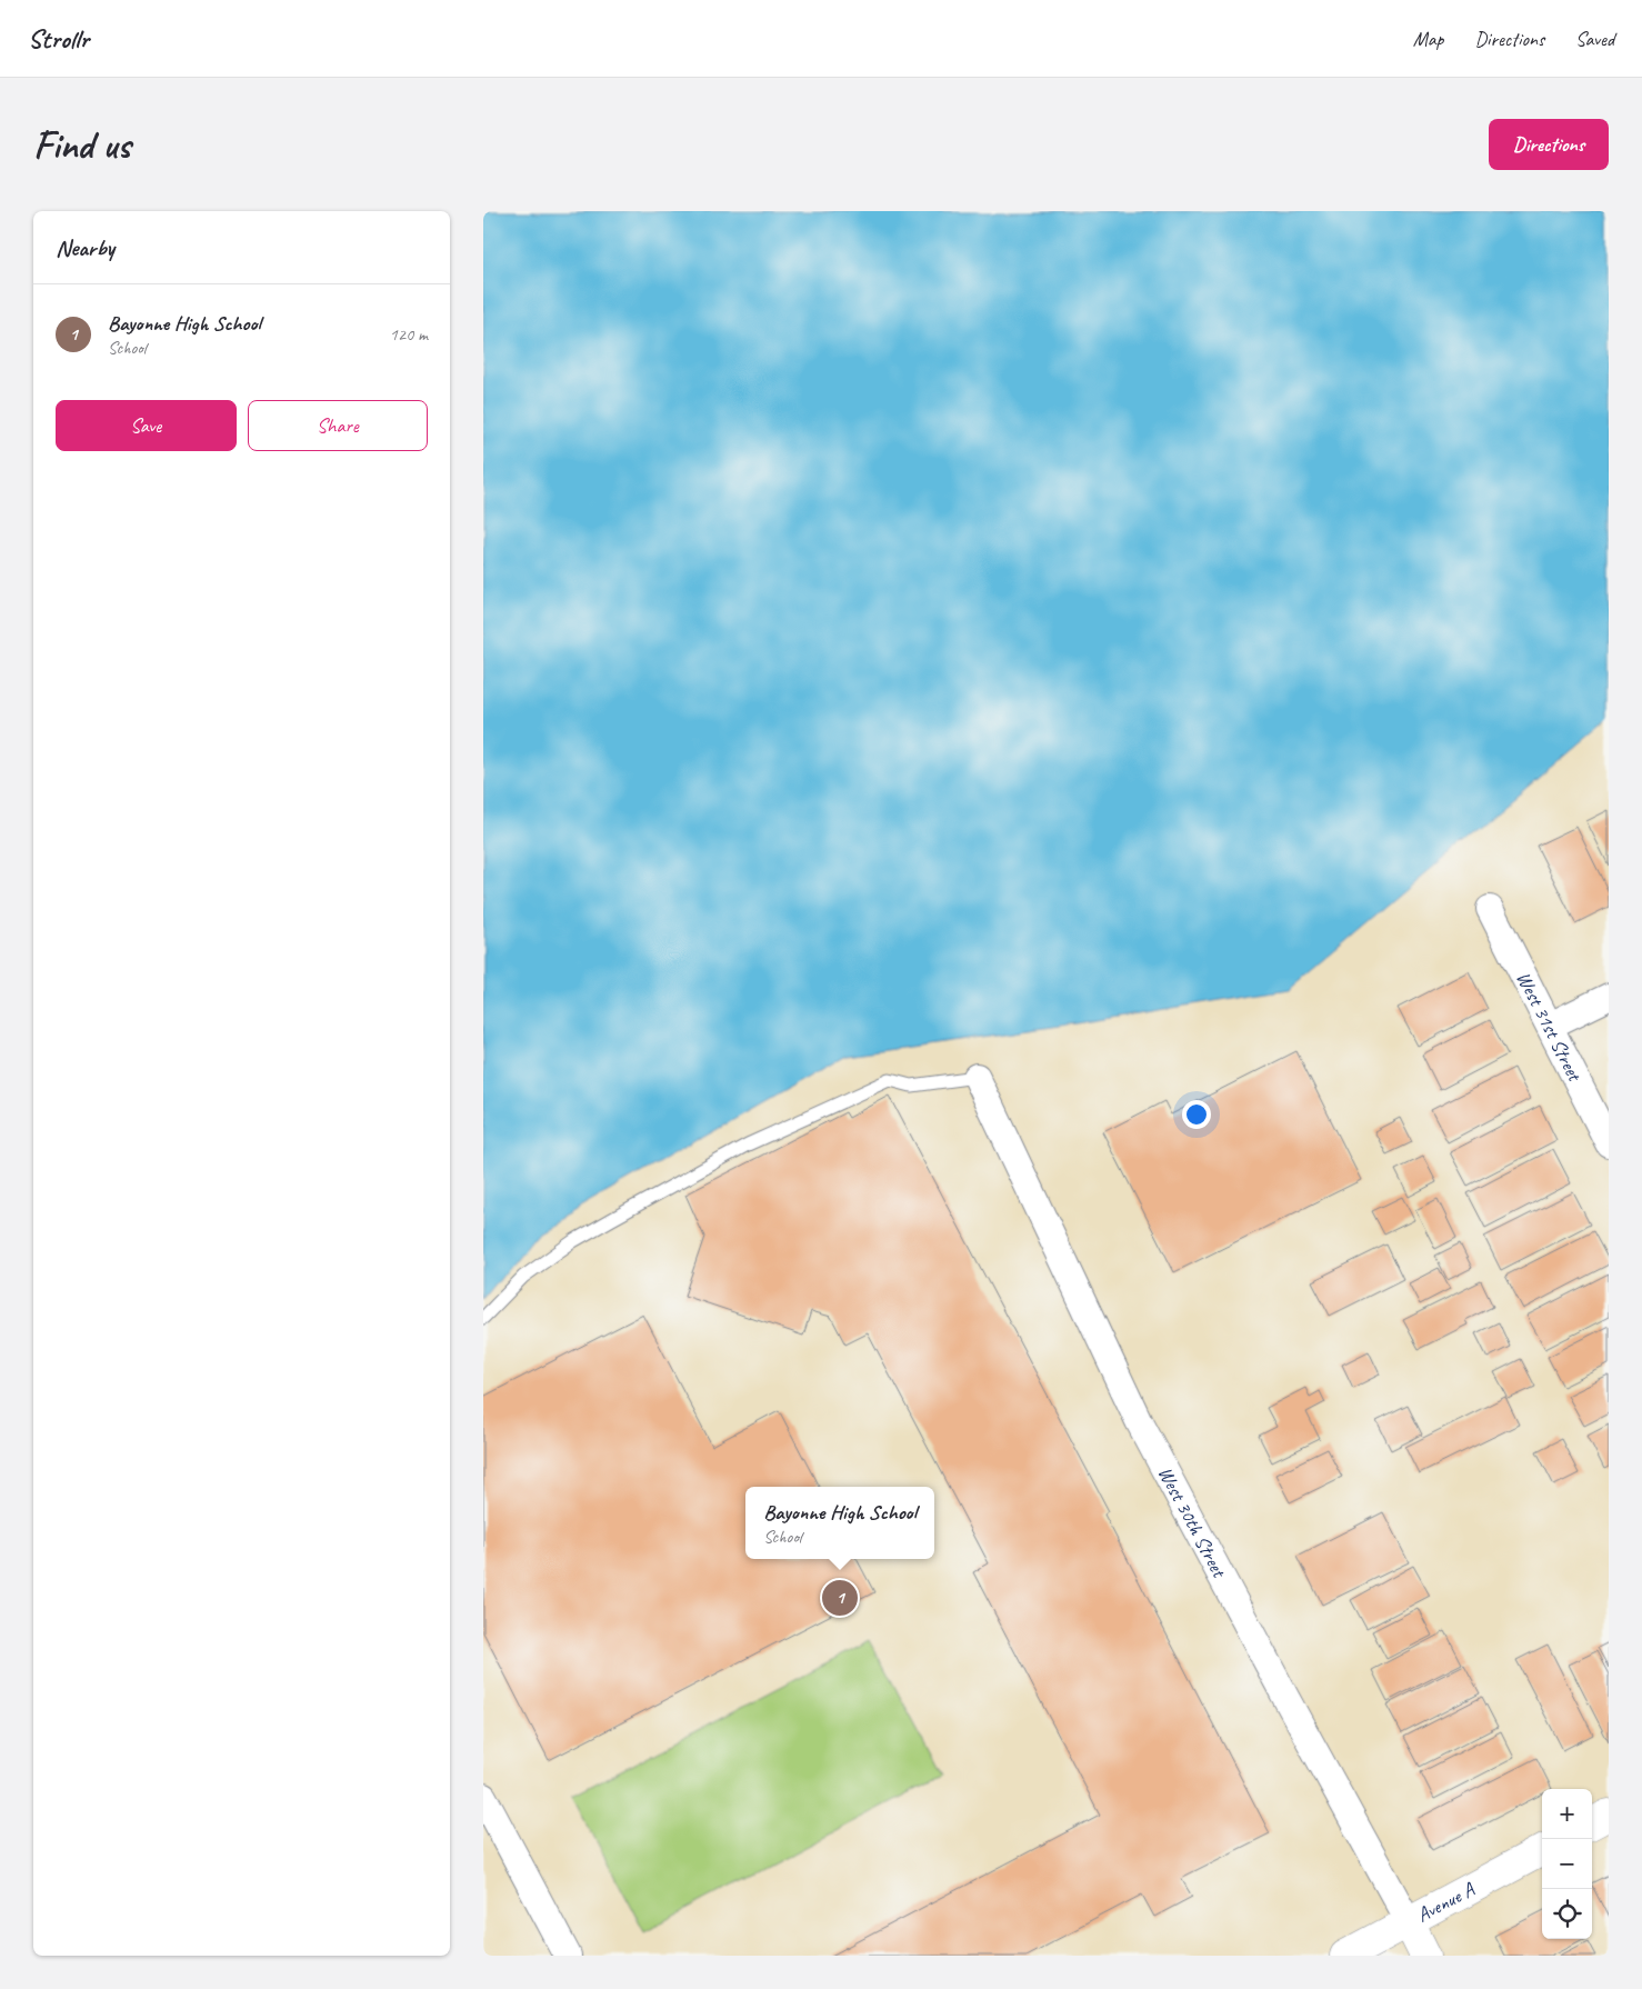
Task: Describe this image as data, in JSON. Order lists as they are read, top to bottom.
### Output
{
  "streets": {
    "street": ["West 31st Street", "West 30th Street", "Avenue A"]
  },
  "crossings": [
    ["West 30th Street", "Avenue A"]
  ],
  "page": {
    "header": "Strollr",
    "nav": ["Map", "Directions", "Saved"],
    "buttons": [
      "Directions",
      ["Save", "Share"]
    ],
    "title": "Find us",
    "heading": "Nearby",
    "list": [
      {
        "mark": "1",
        "name": "Bayonne High School",
        "note": "School",
        "value": "120 m"
      }
    ],
    "popup": ["Bayonne High School", "School"],
    "pins": "1",
    "map_buttons": ["+", "−"]
  }
}
